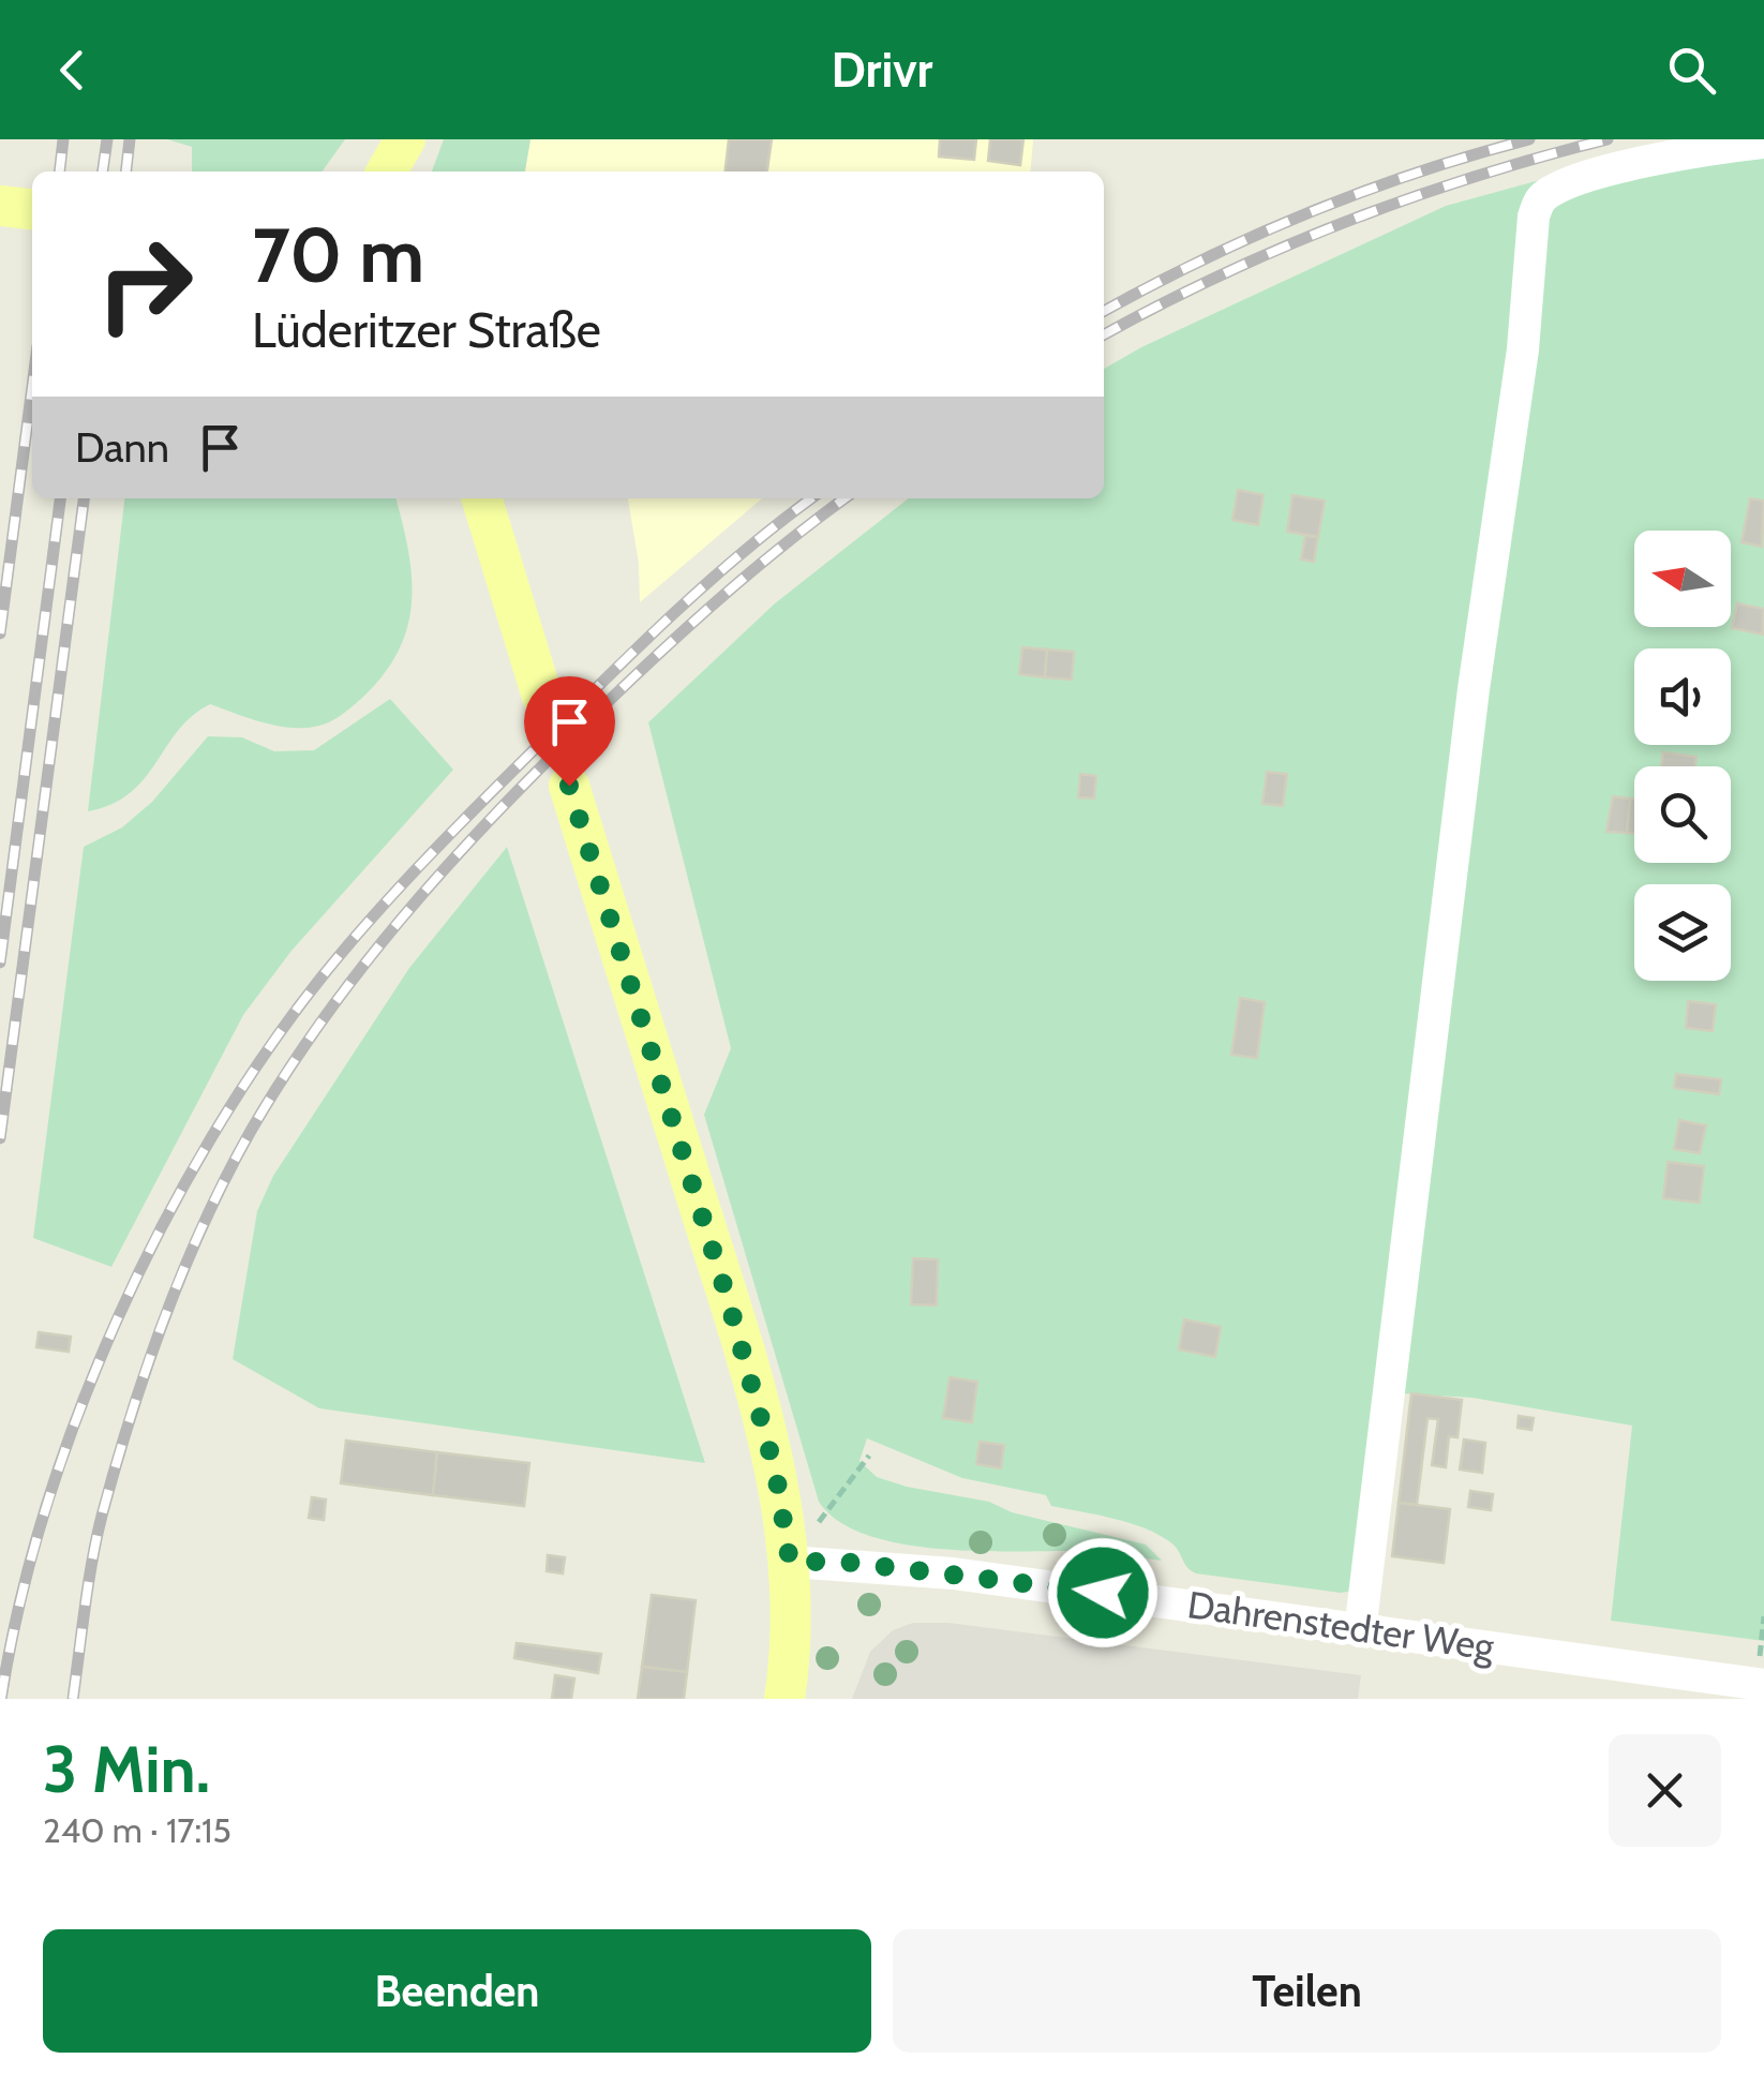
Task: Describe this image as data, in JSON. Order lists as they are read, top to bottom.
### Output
{
  "streets": {
    "street": ["Dahrenstedter Weg"]
  },
  "north": "left",
  "page": {
    "header": "Drivr",
    "turn": ["70 m", "Lüderitzer Straße"],
    "then": "Dann",
    "heading": ["3 Min.", "240 m · 17:15"],
    "buttons": ["Beenden", "Teilen"]
  }
}
